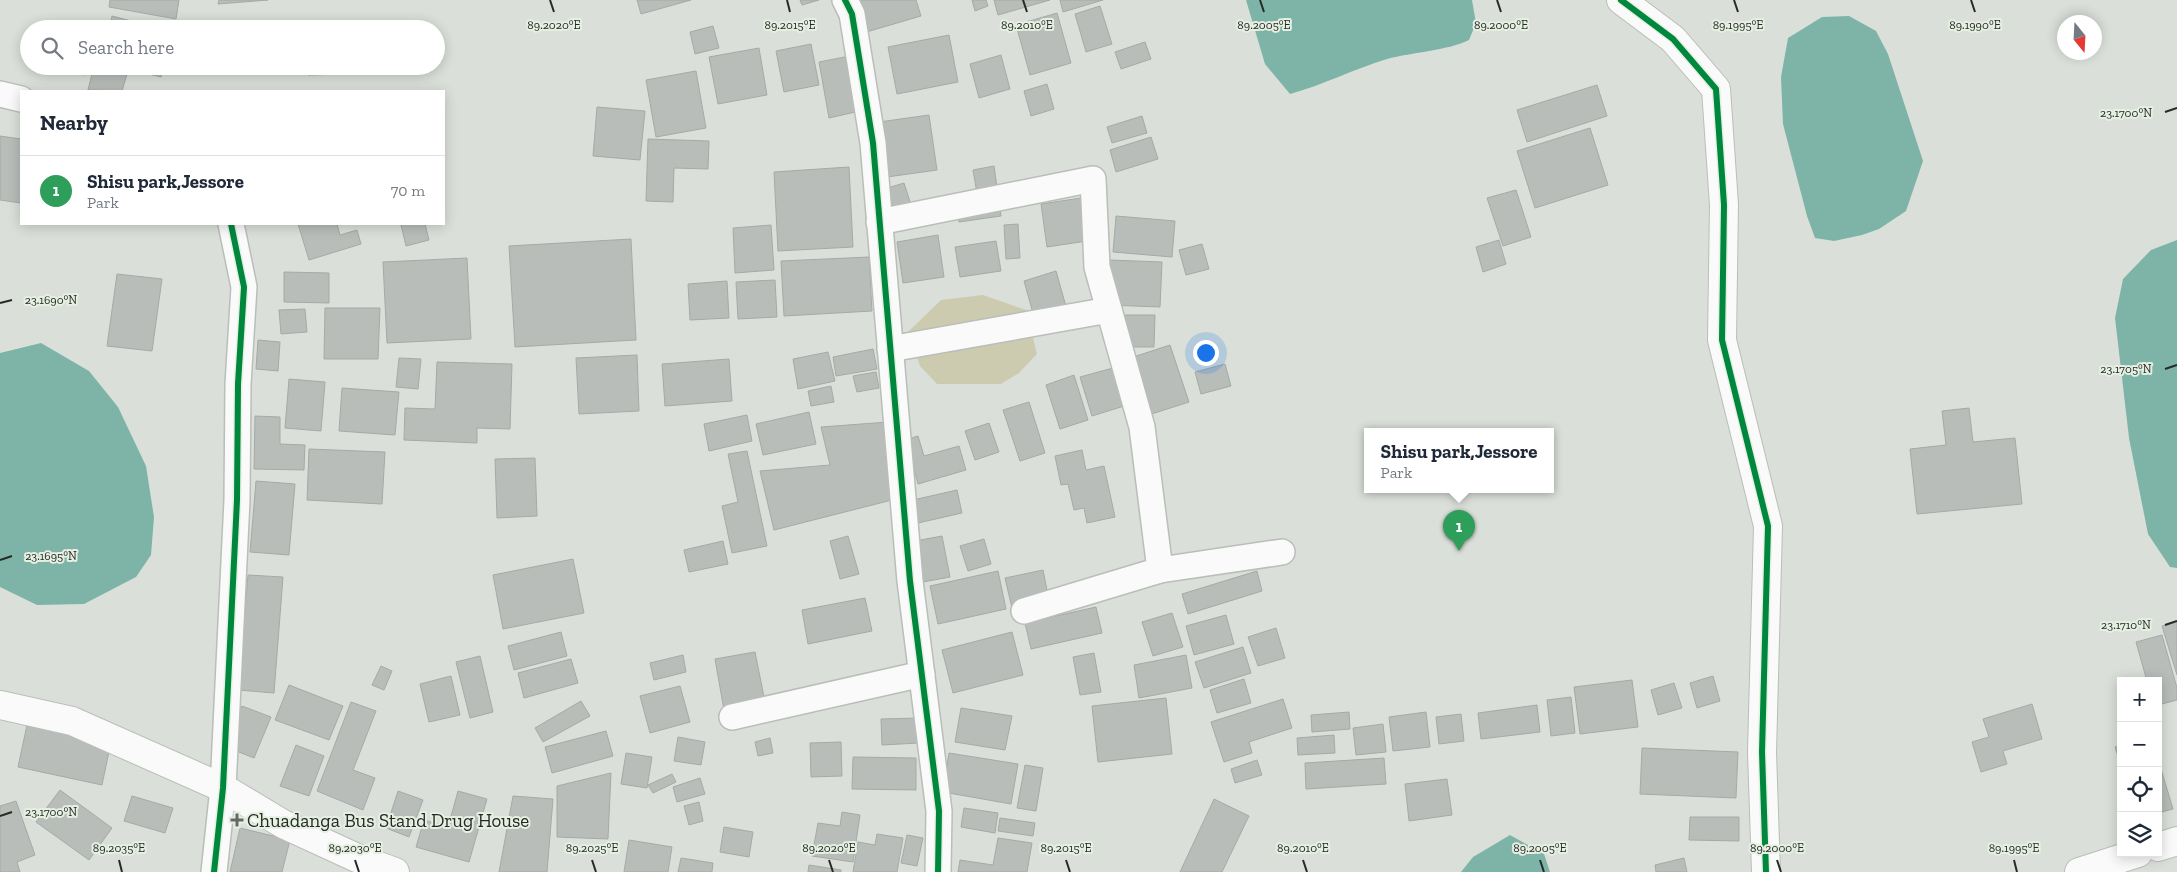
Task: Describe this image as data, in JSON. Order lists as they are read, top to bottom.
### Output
{
  "places": {
    "health": ["Chuadanga Bus Stand Drug House"]
  },
  "north": "bottom",
  "page": {
    "search": "Search here",
    "heading": "Nearby",
    "list": [
      {
        "mark": "1",
        "name": "Shisu park,Jessore",
        "note": "Park",
        "value": "70 m"
      }
    ],
    "popup": ["Shisu park,Jessore", "Park"],
    "pins": "1",
    "map_buttons": ["+", "−"]
  },
  "coordinates": [
    "89.2020°E",
    "89.2015°E",
    "89.2010°E",
    "89.2005°E",
    "89.2000°E",
    "89.1995°E",
    "89.1990°E",
    "23.1700°N",
    "23.1690°N",
    "23.1705°N",
    "23.1695°N",
    "23.1710°N",
    "89.2035°E",
    "89.2030°E",
    "89.2025°E"
  ]
}
